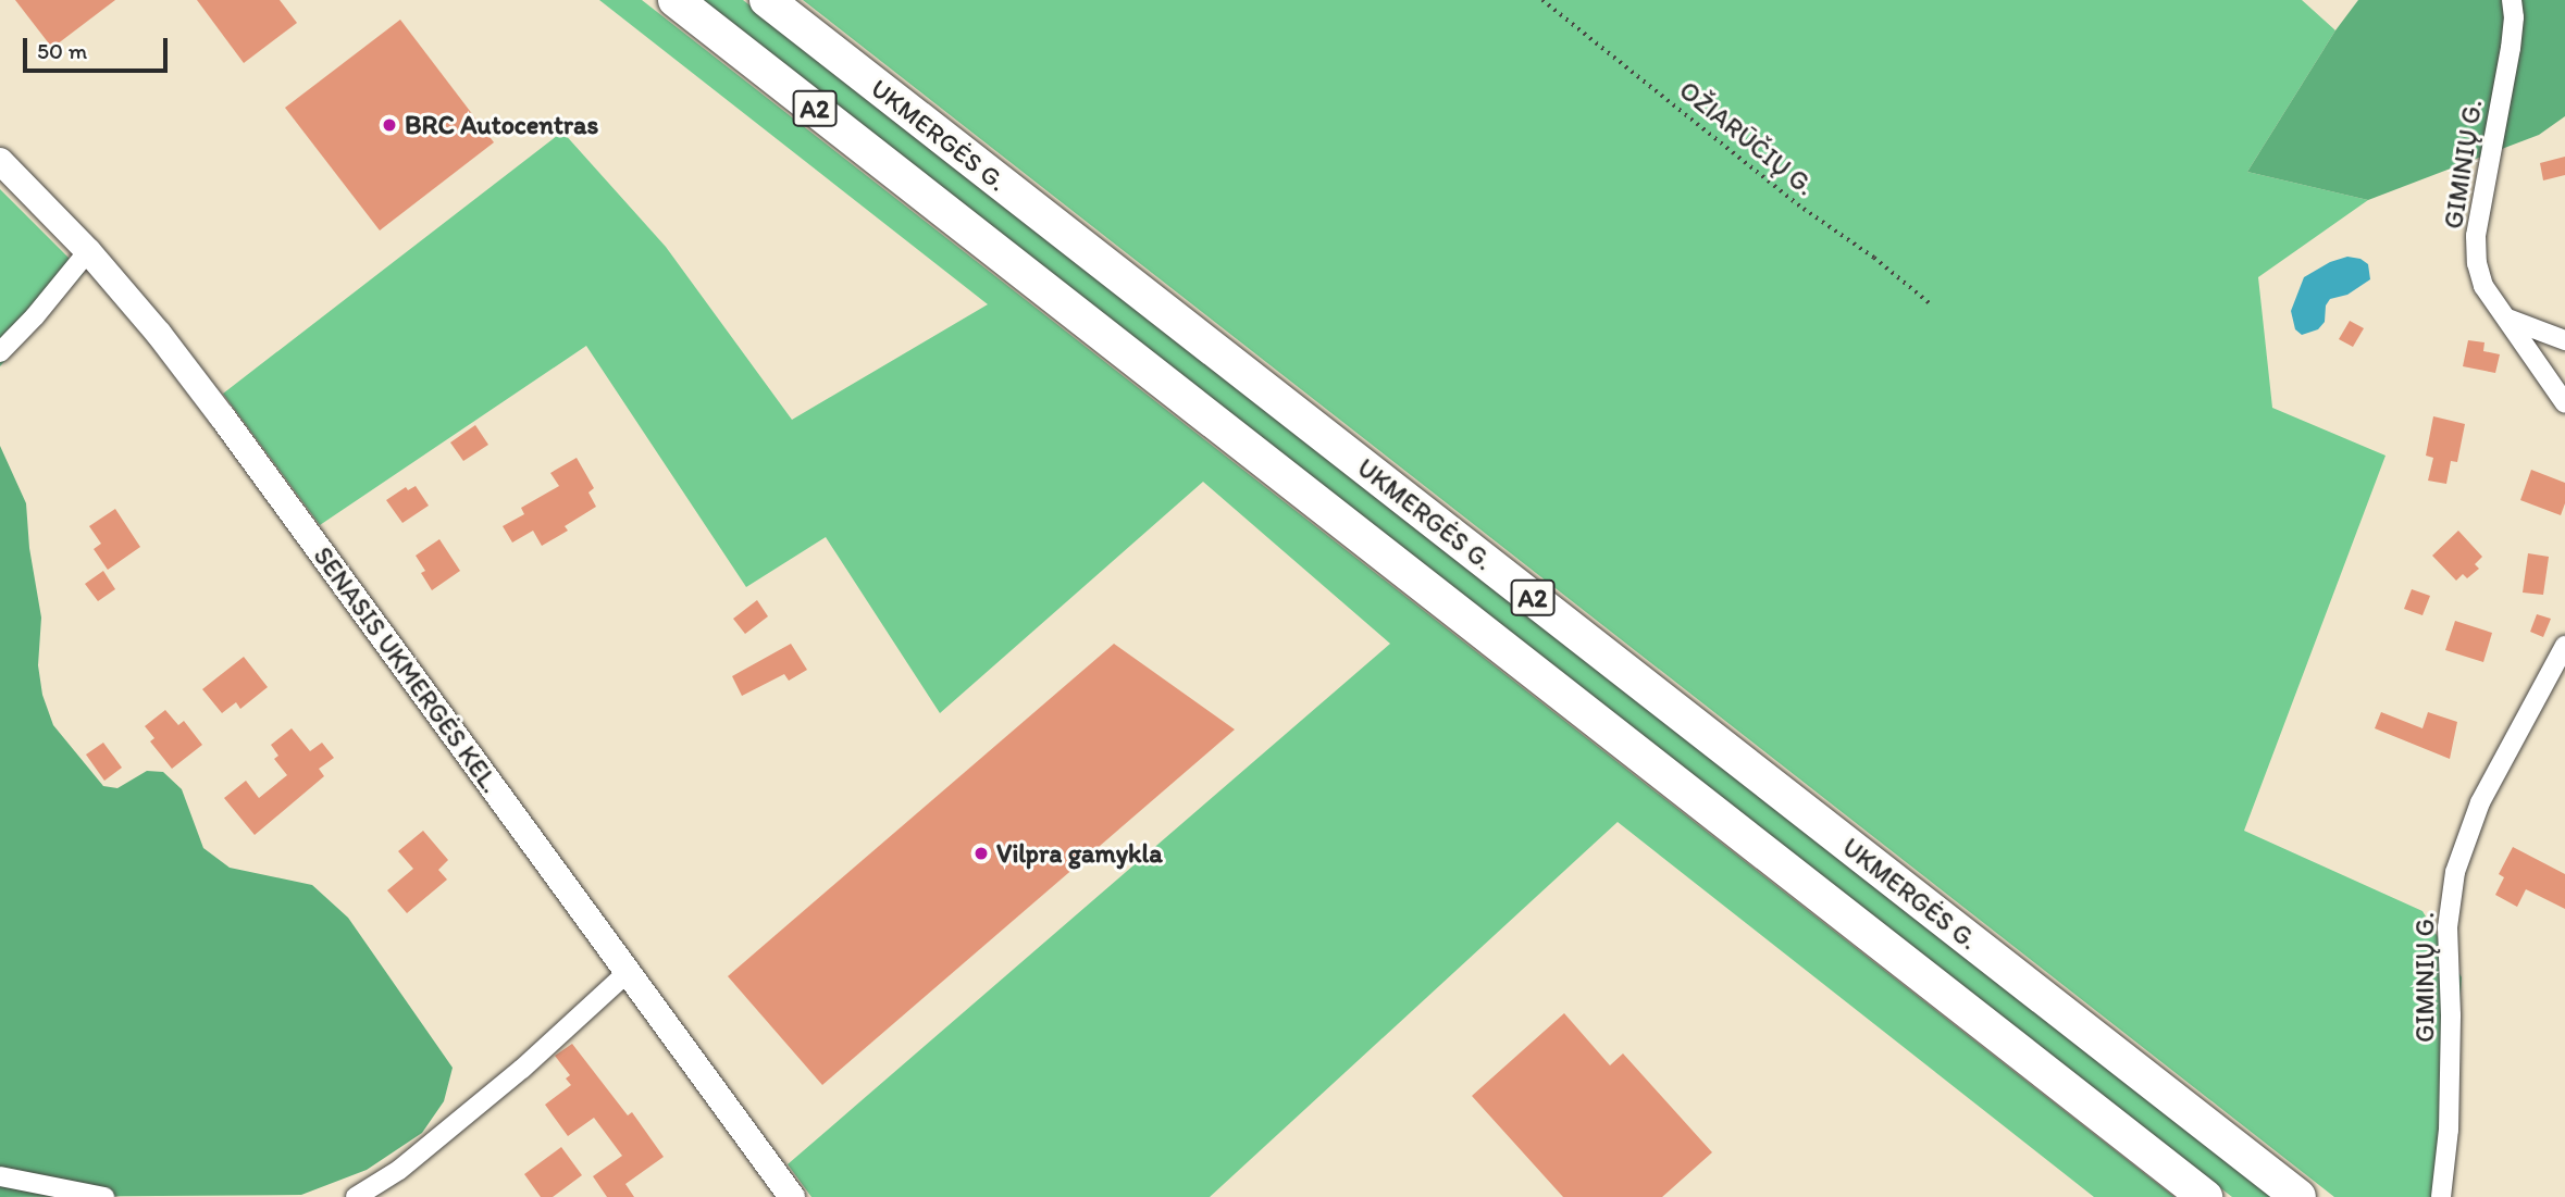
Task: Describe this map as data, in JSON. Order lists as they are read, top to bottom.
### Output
{
  "streets": {
    "highway": ["A2", "UKMERGĖS G."],
    "main road": ["SENASIS UKMERGĖS KEL."],
    "street": ["GIMINIŲ G."],
    "path": ["OŽIARŪČIŲ G."]
  },
  "places": ["BRC Autocentras", "Vilpra gamykla"],
  "scale_bar": "50 m"
}
